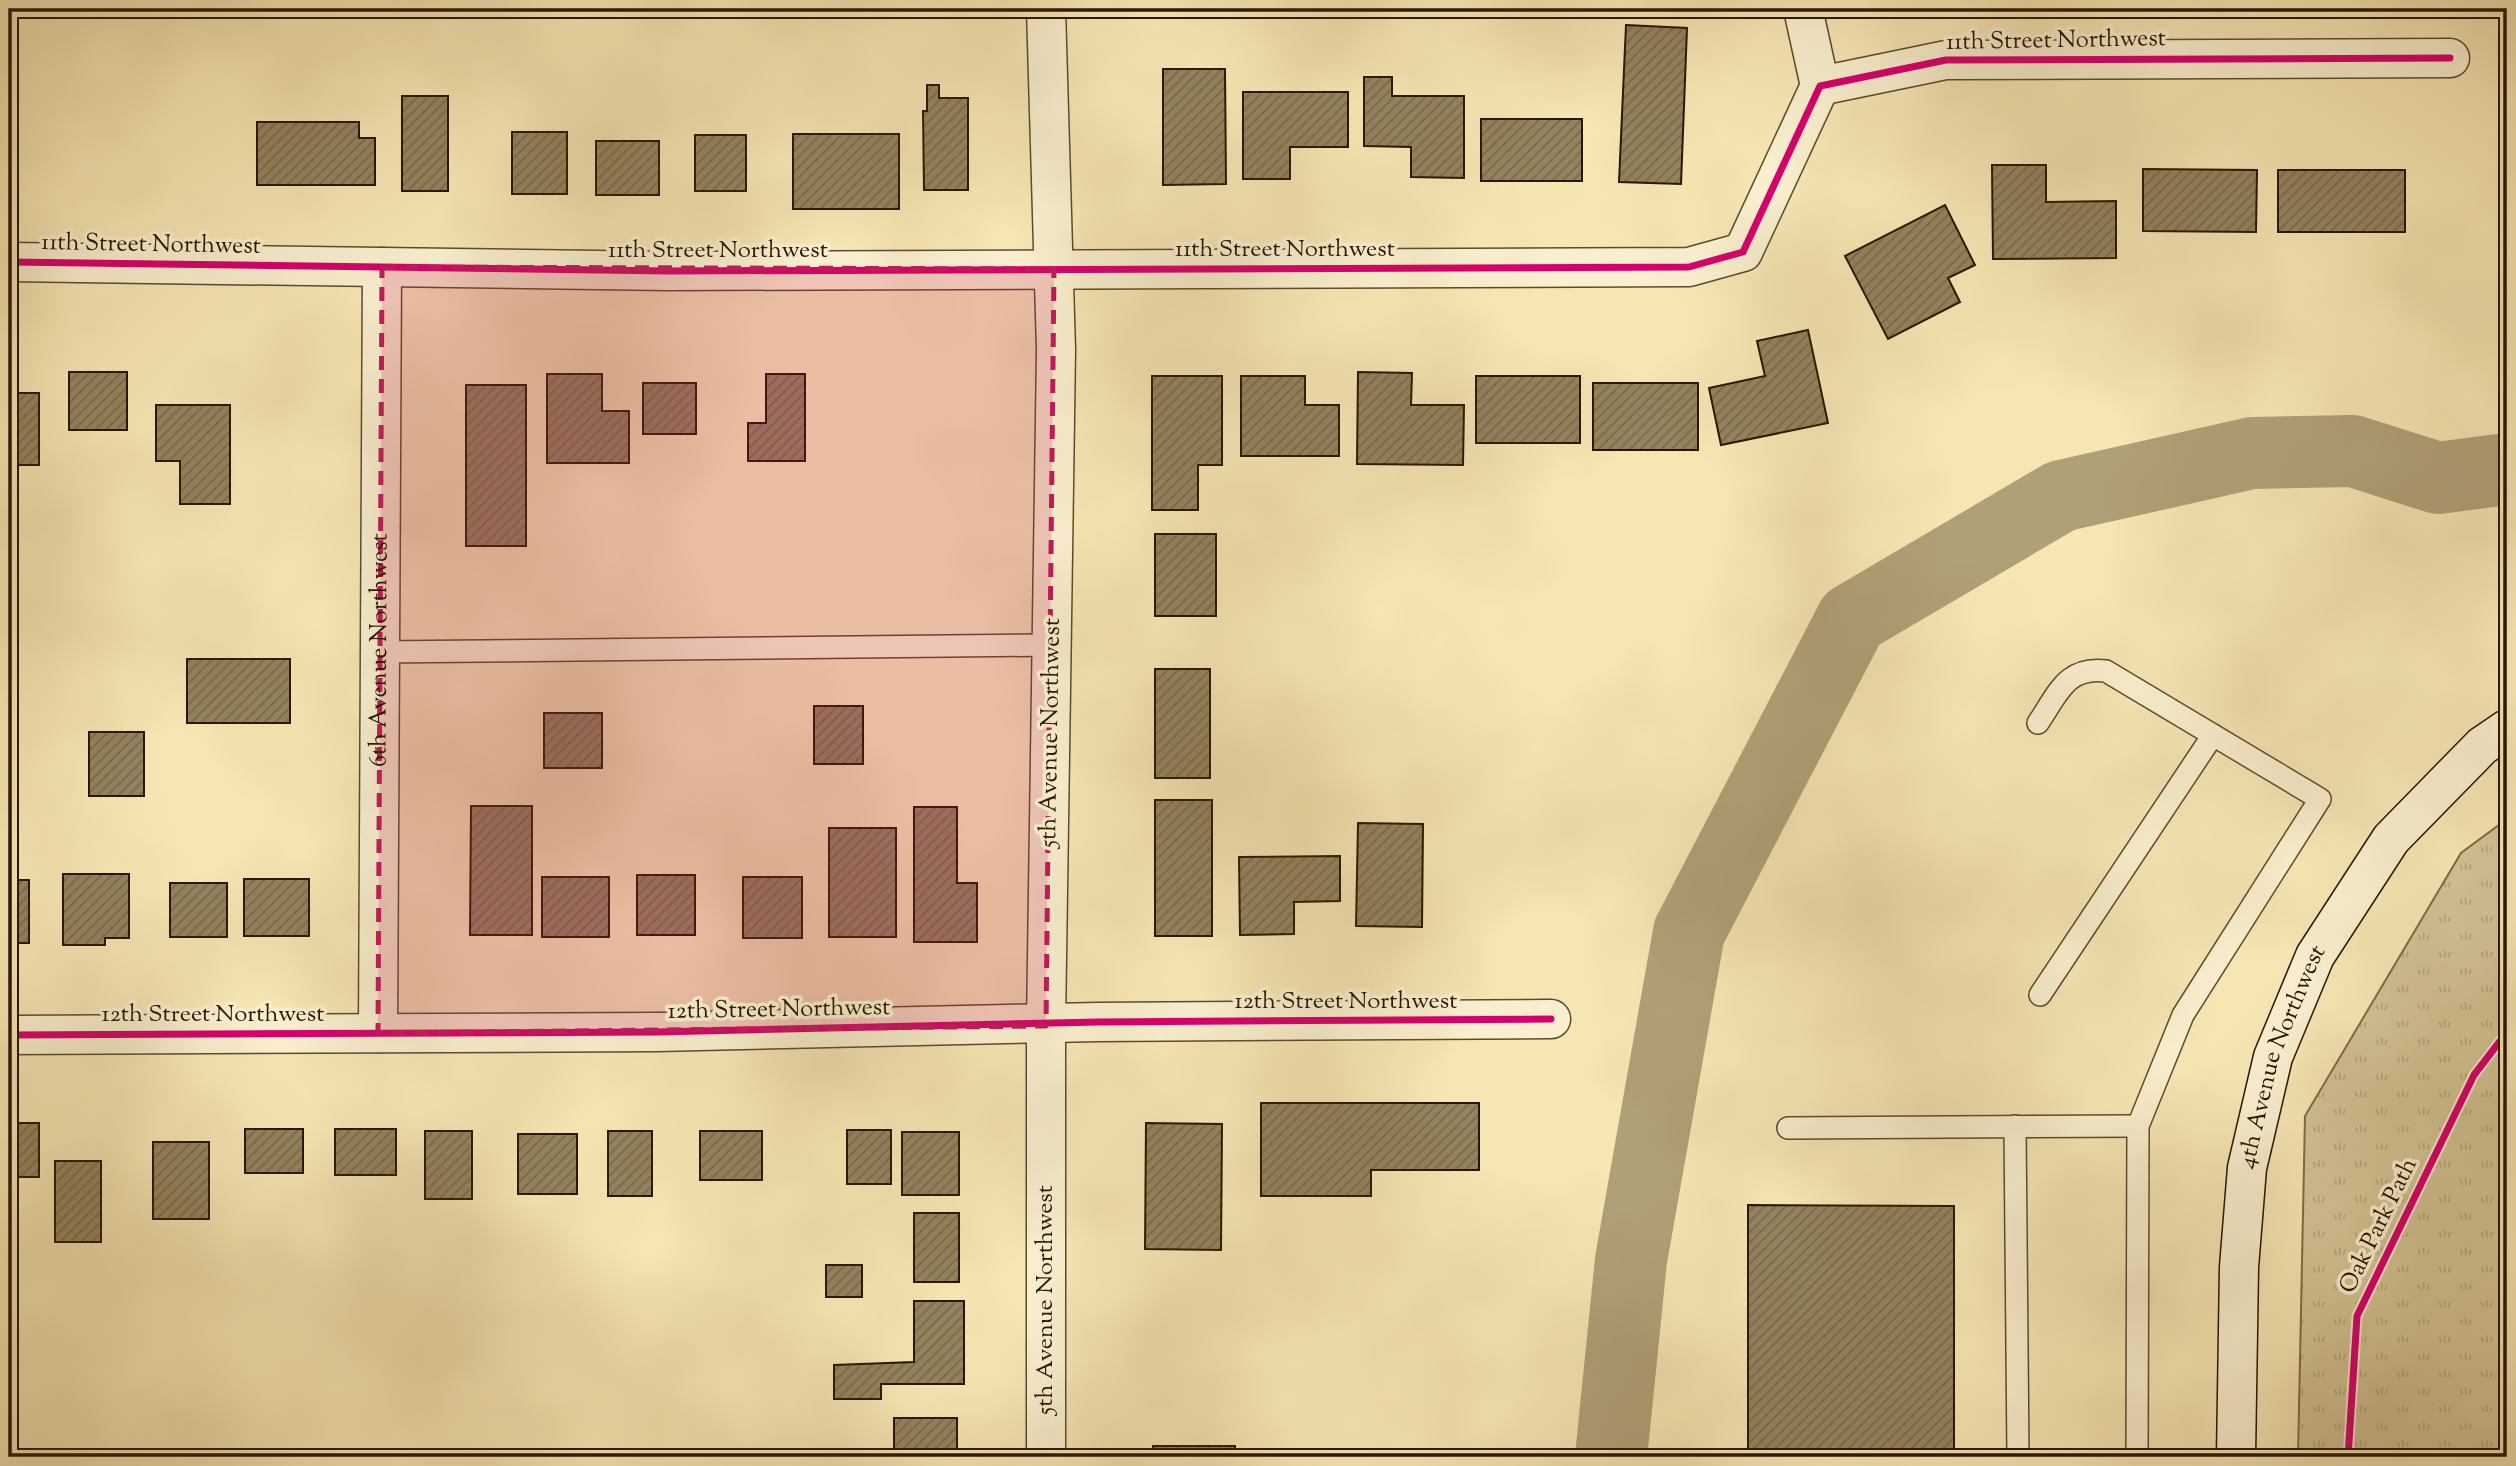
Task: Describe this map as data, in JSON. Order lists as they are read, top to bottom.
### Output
{
  "streets": {
    "street": [
      "11th Street Northwest",
      "6th Avenue Northwest",
      "5th Avenue Northwest",
      "12th Street Northwest",
      "4th Avenue Northwest"
    ],
    "cycle path": ["Oak Park Path"]
  },
  "crossings": [
    ["11th Street Northwest", "6th Avenue Northwest"],
    ["11th Street Northwest", "5th Avenue Northwest"],
    ["6th Avenue Northwest", "12th Street Northwest"],
    ["5th Avenue Northwest", "12th Street Northwest"]
  ]
}
